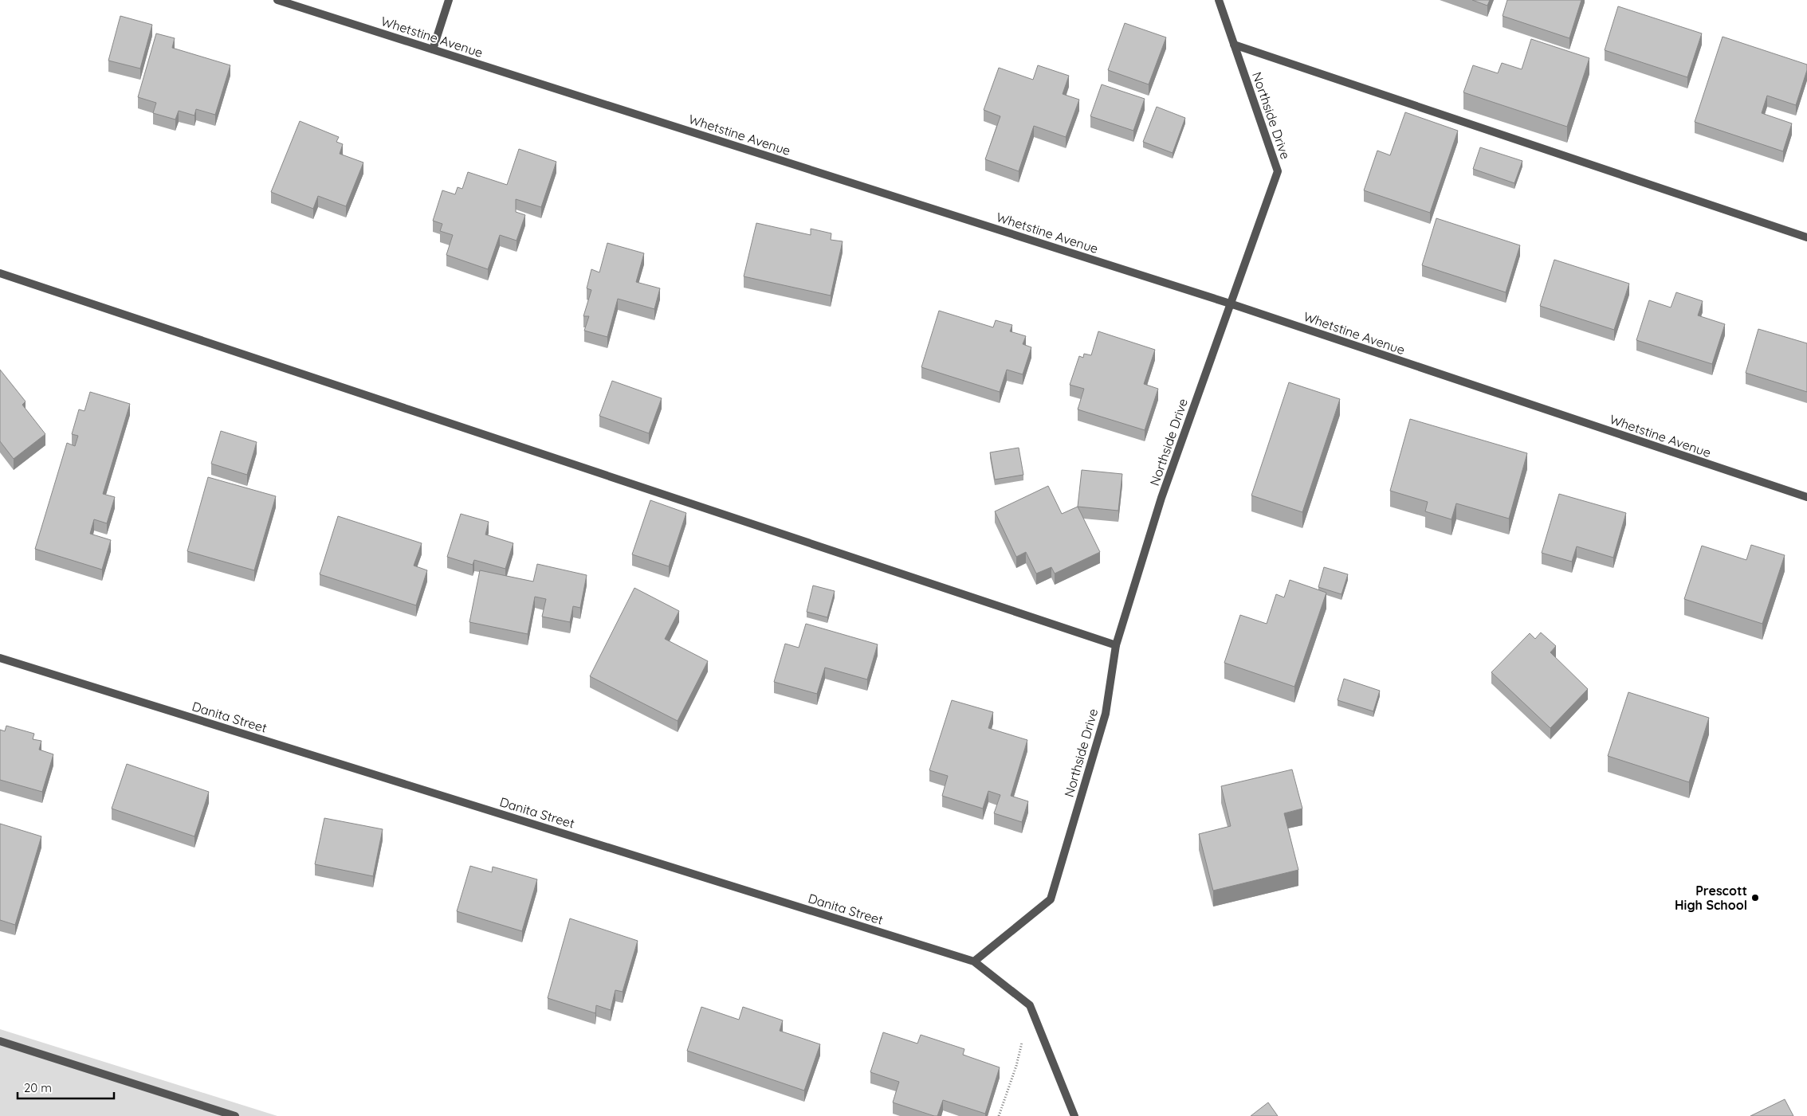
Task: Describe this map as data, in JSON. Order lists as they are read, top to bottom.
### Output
{
  "streets": {
    "street": ["Whetstine Avenue", "Northside Drive", "Danita Street"]
  },
  "crossings": [
    ["Whetstine Avenue", "Northside Drive"],
    ["Northside Drive", "Danita Street"]
  ],
  "places": ["Prescott High School"],
  "scale_bar": "20 m"
}
